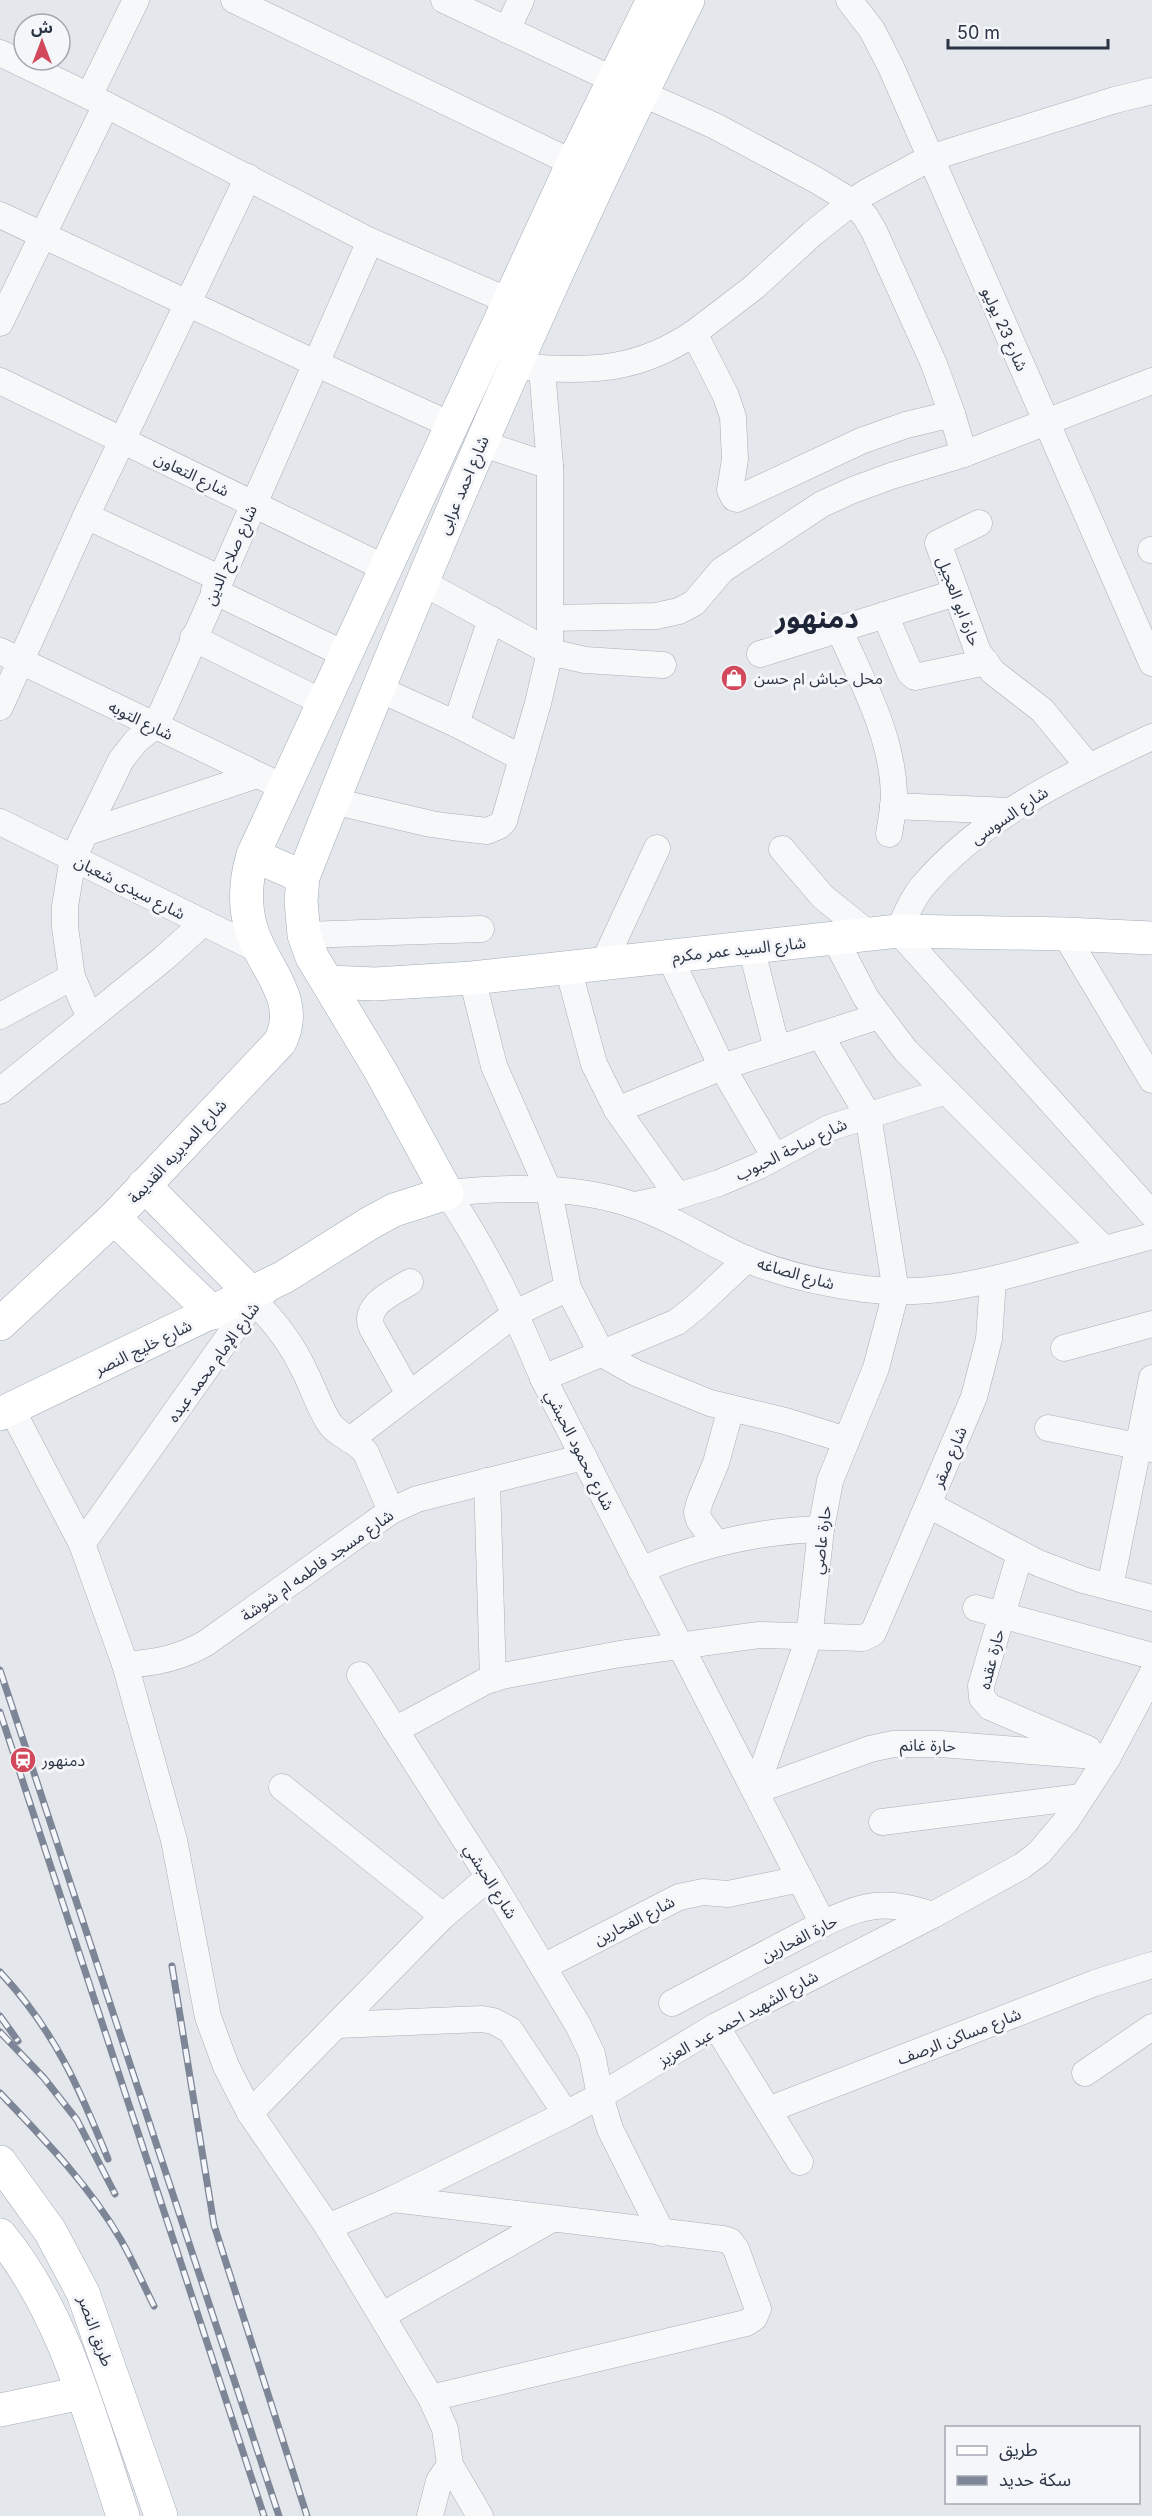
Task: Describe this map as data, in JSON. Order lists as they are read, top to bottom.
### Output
{
  "streets": {
    "main road": [
      "شارع احمد عرابى",
      "شارع السيد عمر مكرم",
      "شارع المديريه القديمة",
      "شارع خليج النصر",
      "شارع محمود الحبشي",
      "طريق النصر"
    ],
    "street": [
      "شارع 23 يوليو",
      "شارع التعاون",
      "شارع صلاح الدين",
      "حارة ابو العجيل",
      "شارع التوبه",
      "شارع السوسى",
      "شارع سيدى شعبان",
      "شارع ساحة الحبوب",
      "شارع الصاغه",
      "شارع الإمام محمد عبده",
      "شارع صقر",
      "حارة عاصي",
      "شارع مسجد فاطمه ام شوشة",
      "حارة عقده",
      "حارة غانم",
      "شارع الحبشي",
      "شارع الفحارين",
      "حارة الفحارين",
      "شارع الشهيد احمد عبد العزيز",
      "شارع مساكن الرصف"
    ]
  },
  "crossings": [
    ["شارع التعاون", "شارع احمد عرابى"],
    ["شارع التعاون", "شارع صلاح الدين"],
    ["شارع احمد عرابى", "شارع التوبه"],
    ["شارع احمد عرابى", "شارع سيدى شعبان"],
    ["شارع احمد عرابى", "شارع السيد عمر مكرم"],
    ["شارع احمد عرابى", "شارع المديريه القديمة"],
    ["شارع احمد عرابى", "شارع محمود الحبشي"],
    ["شارع صلاح الدين", "شارع التوبه"],
    ["شارع صلاح الدين", "شارع سيدى شعبان"],
    ["حارة ابو العجيل", "شارع السوسى"],
    ["شارع السوسى", "شارع السيد عمر مكرم"],
    ["شارع سيدى شعبان", "شارع المديريه القديمة"],
    ["شارع السيد عمر مكرم", "شارع محمود الحبشي"],
    ["شارع ساحة الحبوب", "شارع الصاغه"],
    ["شارع الصاغه", "شارع خليج النصر"],
    ["شارع الصاغه", "شارع محمود الحبشي"],
    ["شارع الصاغه", "شارع صقر"],
    ["شارع الصاغه", "حارة عاصي"],
    ["شارع خليج النصر", "شارع الإمام محمد عبده"],
    ["شارع خليج النصر", "شارع محمود الحبشي"],
    ["شارع محمود الحبشي", "حارة عاصي"],
    ["شارع محمود الحبشي", "شارع مسجد فاطمه ام شوشة"],
    ["شارع محمود الحبشي", "حارة غانم"],
    ["شارع محمود الحبشي", "شارع الفحارين"],
    ["شارع محمود الحبشي", "حارة الفحارين"],
    ["شارع صقر", "حارة عاصي"],
    ["حارة عاصي", "حارة غانم"],
    ["حارة عقده", "حارة غانم"],
    ["حارة عقده", "شارع الشهيد احمد عبد العزيز"],
    ["حارة غانم", "شارع الشهيد احمد عبد العزيز"],
    ["شارع الحبشي", "شارع الفحارين"],
    ["شارع الحبشي", "شارع الشهيد احمد عبد العزيز"],
    ["حارة الفحارين", "شارع الشهيد احمد عبد العزيز"]
  ],
  "districts": ["دمنهور"],
  "places": {
    "shop": ["محل حباش ام حسن"],
    "station": ["دمنهور"]
  },
  "legend": ["طريق", "سكة حديد"],
  "scale_bar": "50 m",
  "north": "top"
}
